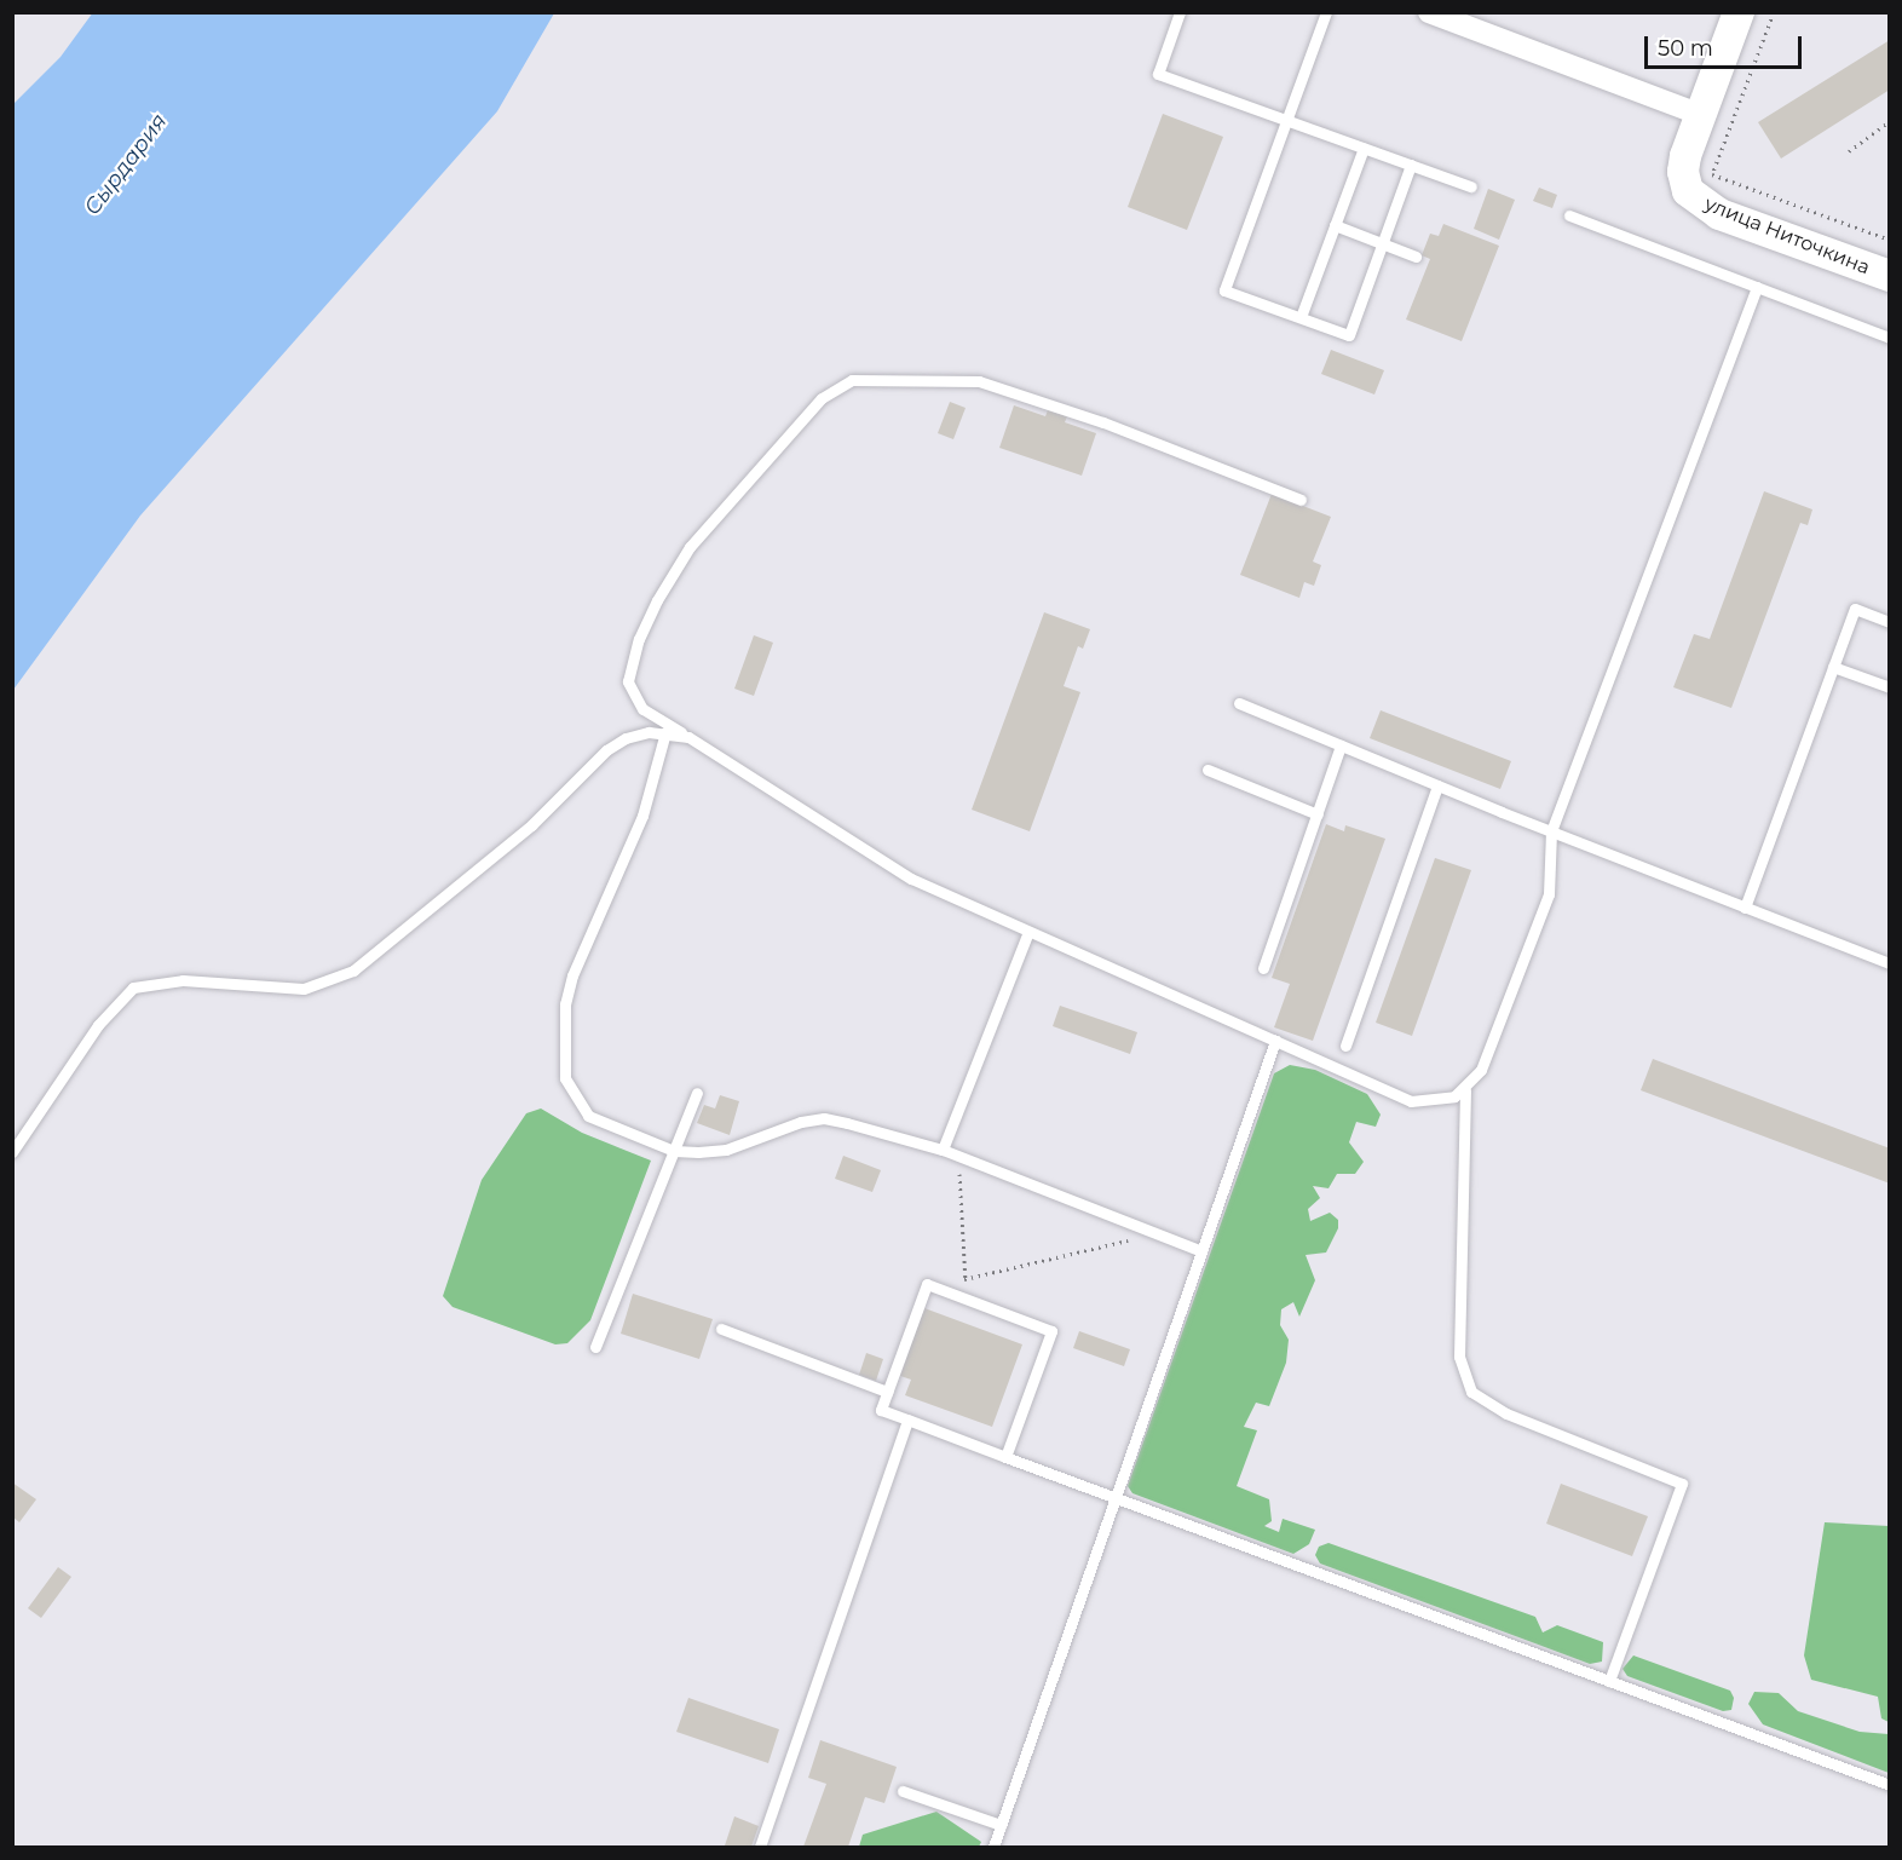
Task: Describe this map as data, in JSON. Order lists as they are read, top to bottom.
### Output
{
  "streets": {
    "street": ["улица Ниточкина"]
  },
  "water": ["Сырдария"],
  "scale_bar": "50 m"
}
